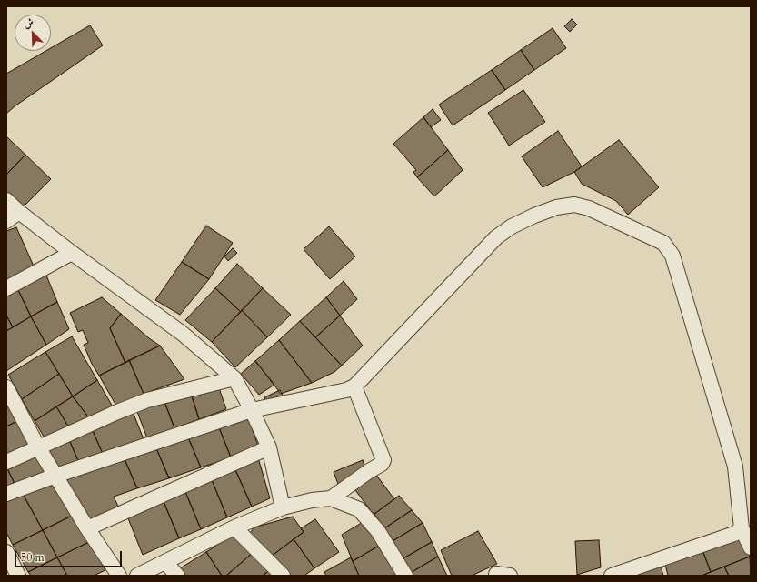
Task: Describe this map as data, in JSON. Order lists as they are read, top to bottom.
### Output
{
  "scale_bar": "50 m",
  "north": "top left"
}
